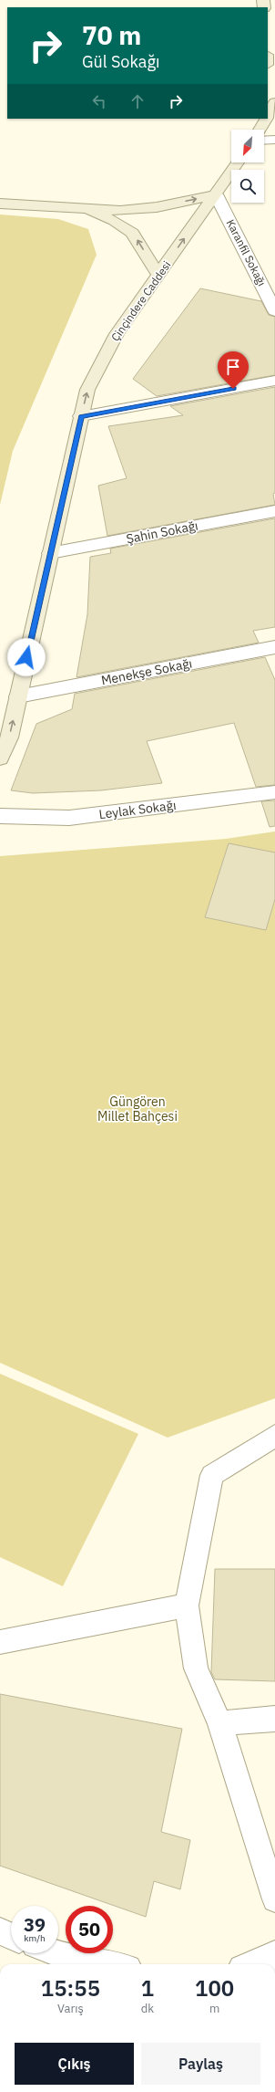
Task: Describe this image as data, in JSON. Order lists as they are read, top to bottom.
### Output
{
  "streets": {
    "main road": ["Çinçindere Caddesi"],
    "street": [
      "Karanfil Sokağı",
      "Şahin Sokağı",
      "Menekşe Sokağı",
      "Leylak Sokağı"
    ]
  },
  "crossings": [
    ["Karanfil Sokağı", "Çinçindere Caddesi"],
    ["Çinçindere Caddesi", "Şahin Sokağı"],
    ["Çinçindere Caddesi", "Menekşe Sokağı"]
  ],
  "one_way": ["Çinçindere Caddesi"],
  "parks": ["Güngören Millet Bahçesi"],
  "north": "bottom left",
  "page": {
    "turn": ["70 m", "Gül Sokağı"],
    "speed": "39 km/h",
    "limit": "50",
    "eta": [
      "15:55",
      "Varış",
      "1",
      "dk",
      "100",
      "m"
    ],
    "buttons": ["Çıkış", "Paylaş"]
  }
}
